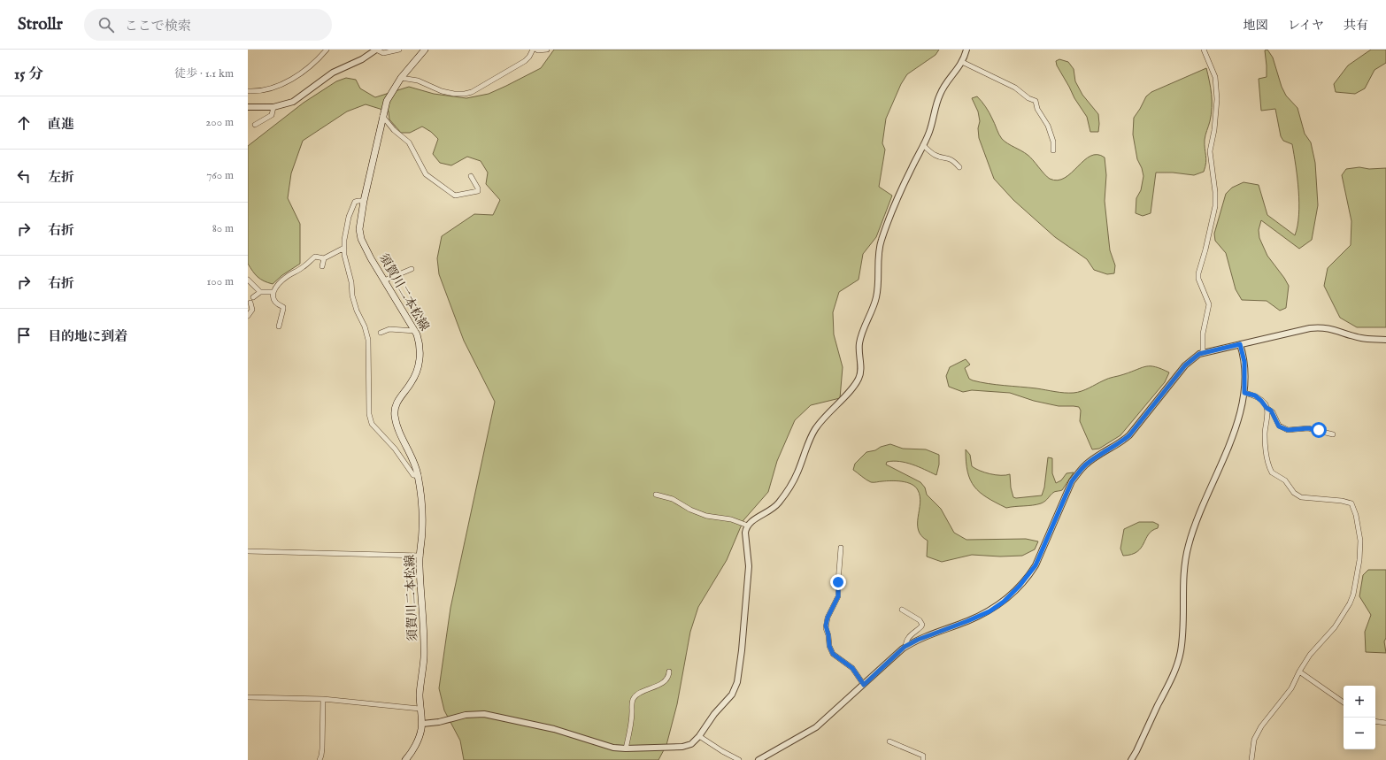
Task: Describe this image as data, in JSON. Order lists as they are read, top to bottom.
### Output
{
  "streets": {
    "main road": ["須賀川二本松線"]
  },
  "page": {
    "header": "Strollr",
    "search": "ここで検索",
    "nav": ["地図", "レイヤ", "共有"],
    "heading": ["15 分", "徒歩 · 1.1 km"],
    "list": [
      ["直進", "200 m"],
      ["左折", "760 m"],
      ["右折", "80 m"],
      ["右折", "100 m"],
      "目的地に到着"
    ],
    "map_buttons": ["+", "−"]
  }
}
